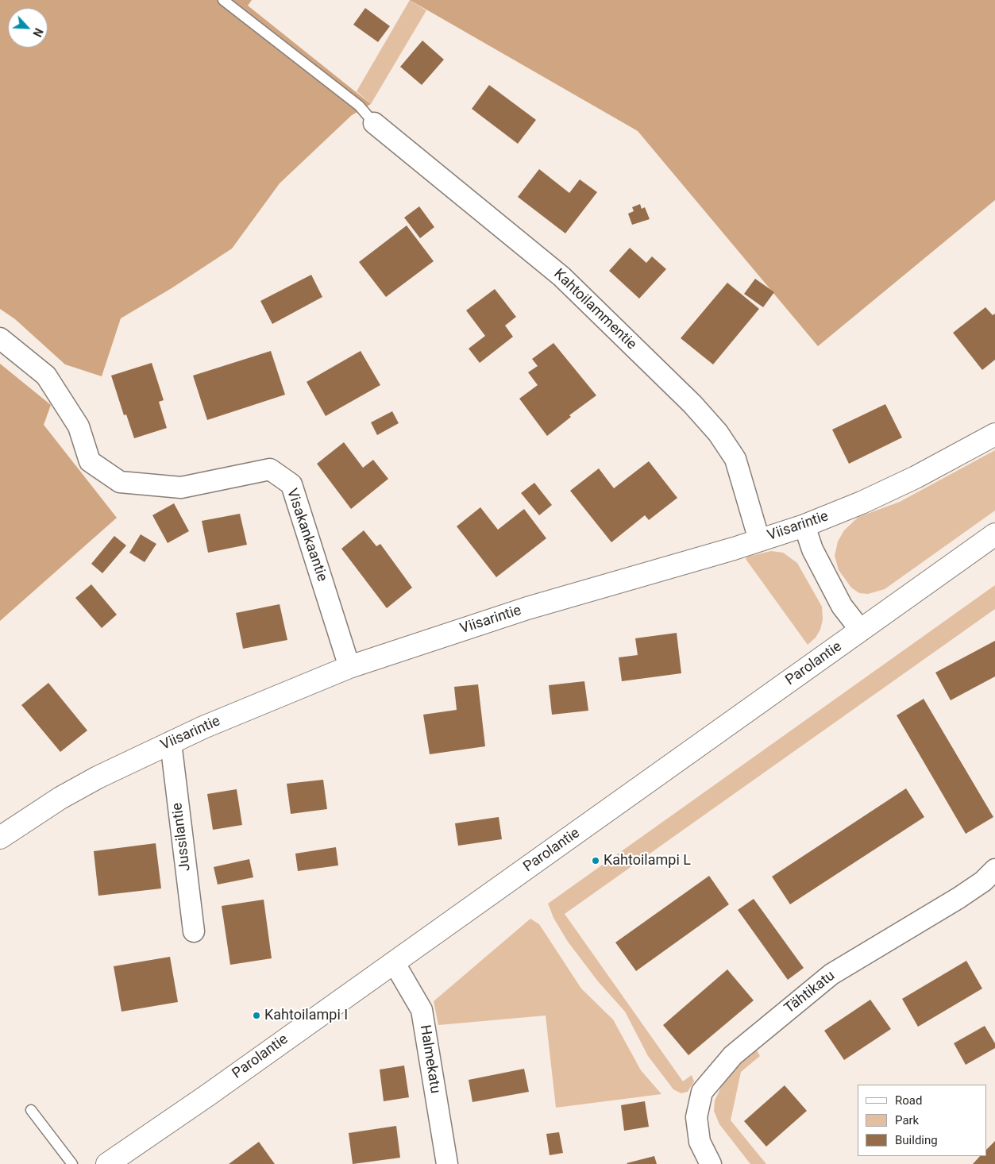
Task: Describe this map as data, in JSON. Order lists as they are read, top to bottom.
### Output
{
  "streets": {
    "street": [
      "Kahtoilammentie",
      "Viisarintie",
      "Visakankaantie",
      "Parolantie",
      "Jussilantie",
      "Tähtikatu",
      "Halmekatu"
    ]
  },
  "crossings": [
    ["Kahtoilammentie", "Viisarintie"],
    ["Viisarintie", "Visakankaantie"],
    ["Viisarintie", "Jussilantie"],
    ["Parolantie", "Halmekatu"]
  ],
  "places": ["Kahtoilampi L", "Kahtoilampi I"],
  "legend": ["Road", "Park", "Building"],
  "north": "bottom right"
}
